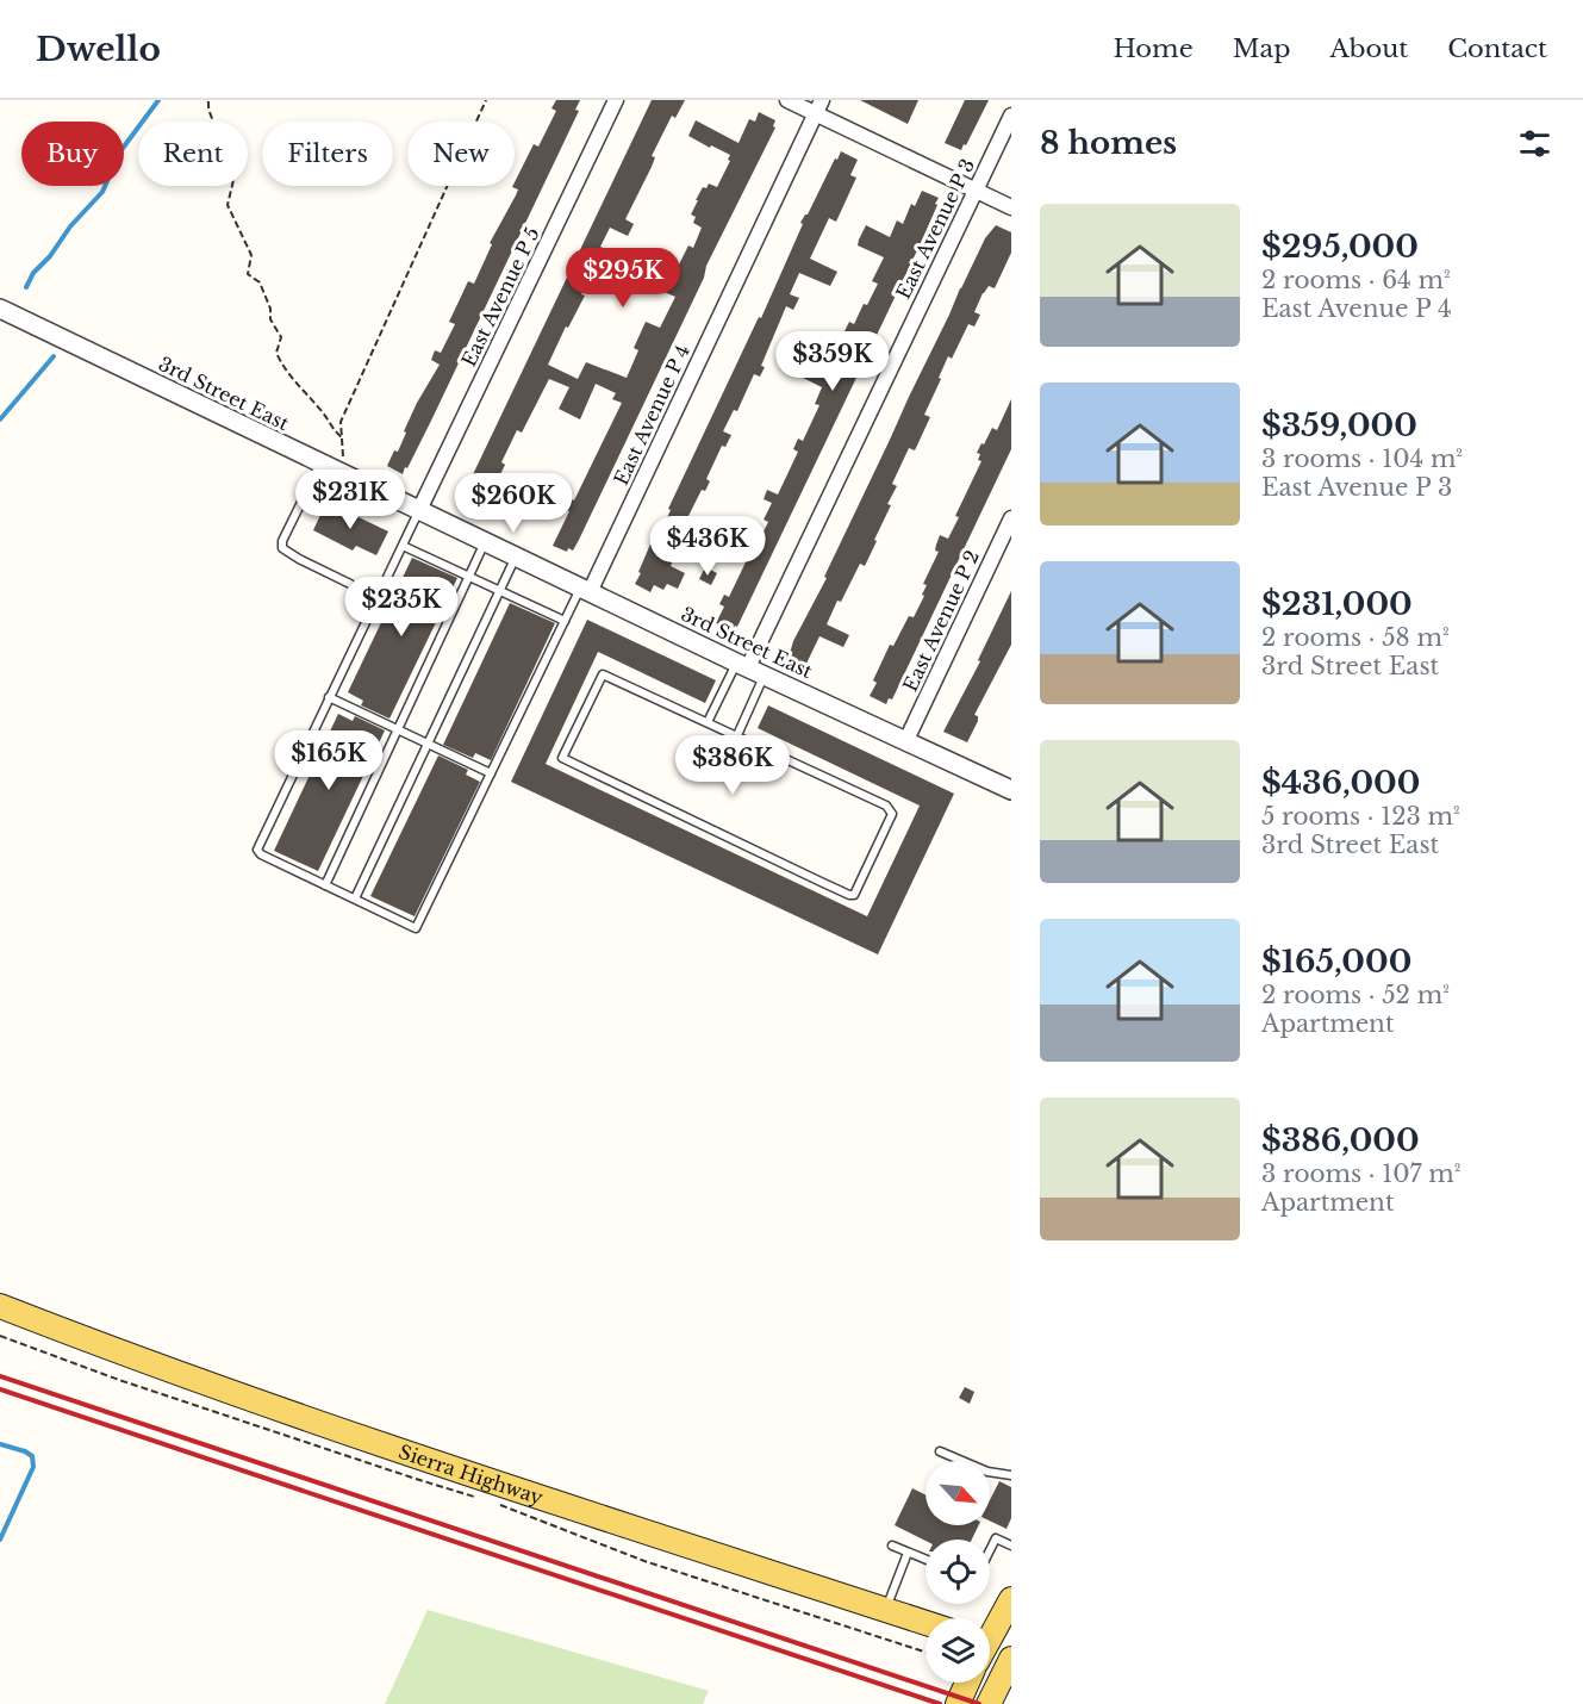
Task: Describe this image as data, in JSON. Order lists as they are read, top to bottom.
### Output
{
  "streets": {
    "main road": ["Sierra Highway"],
    "street": [
      "East Avenue P 3",
      "East Avenue P 5",
      "3rd Street East",
      "East Avenue P 4",
      "East Avenue P 2"
    ]
  },
  "crossings": [
    ["East Avenue P 3", "3rd Street East"],
    ["East Avenue P 5", "3rd Street East"],
    ["3rd Street East", "East Avenue P 4"],
    ["3rd Street East", "East Avenue P 2"]
  ],
  "north": "bottom right",
  "page": {
    "header": "Dwello",
    "nav": [
      "Home",
      "Map",
      "About",
      "Contact"
    ],
    "heading": "8 homes",
    "chip": [
      "Buy",
      "Rent",
      "Filters",
      "New"
    ],
    "list": [
      {
        "name": "$295,000",
        "note": "2 rooms · 64 m² · East Avenue P 4"
      },
      {
        "name": "$359,000",
        "note": "3 rooms · 104 m² · East Avenue P 3"
      },
      {
        "name": "$231,000",
        "note": "2 rooms · 58 m² · 3rd Street East"
      },
      {
        "name": "$436,000",
        "note": "5 rooms · 123 m² · 3rd Street East"
      },
      {
        "name": "$165,000",
        "note": "2 rooms · 52 m² · Apartment"
      },
      {
        "name": "$386,000",
        "note": "3 rooms · 107 m² · Apartment"
      }
    ],
    "price": [
      "$295K",
      "$359K",
      "$231K",
      "$260K",
      "$436K",
      "$235K",
      "$165K",
      "$386K"
    ]
  }
}
